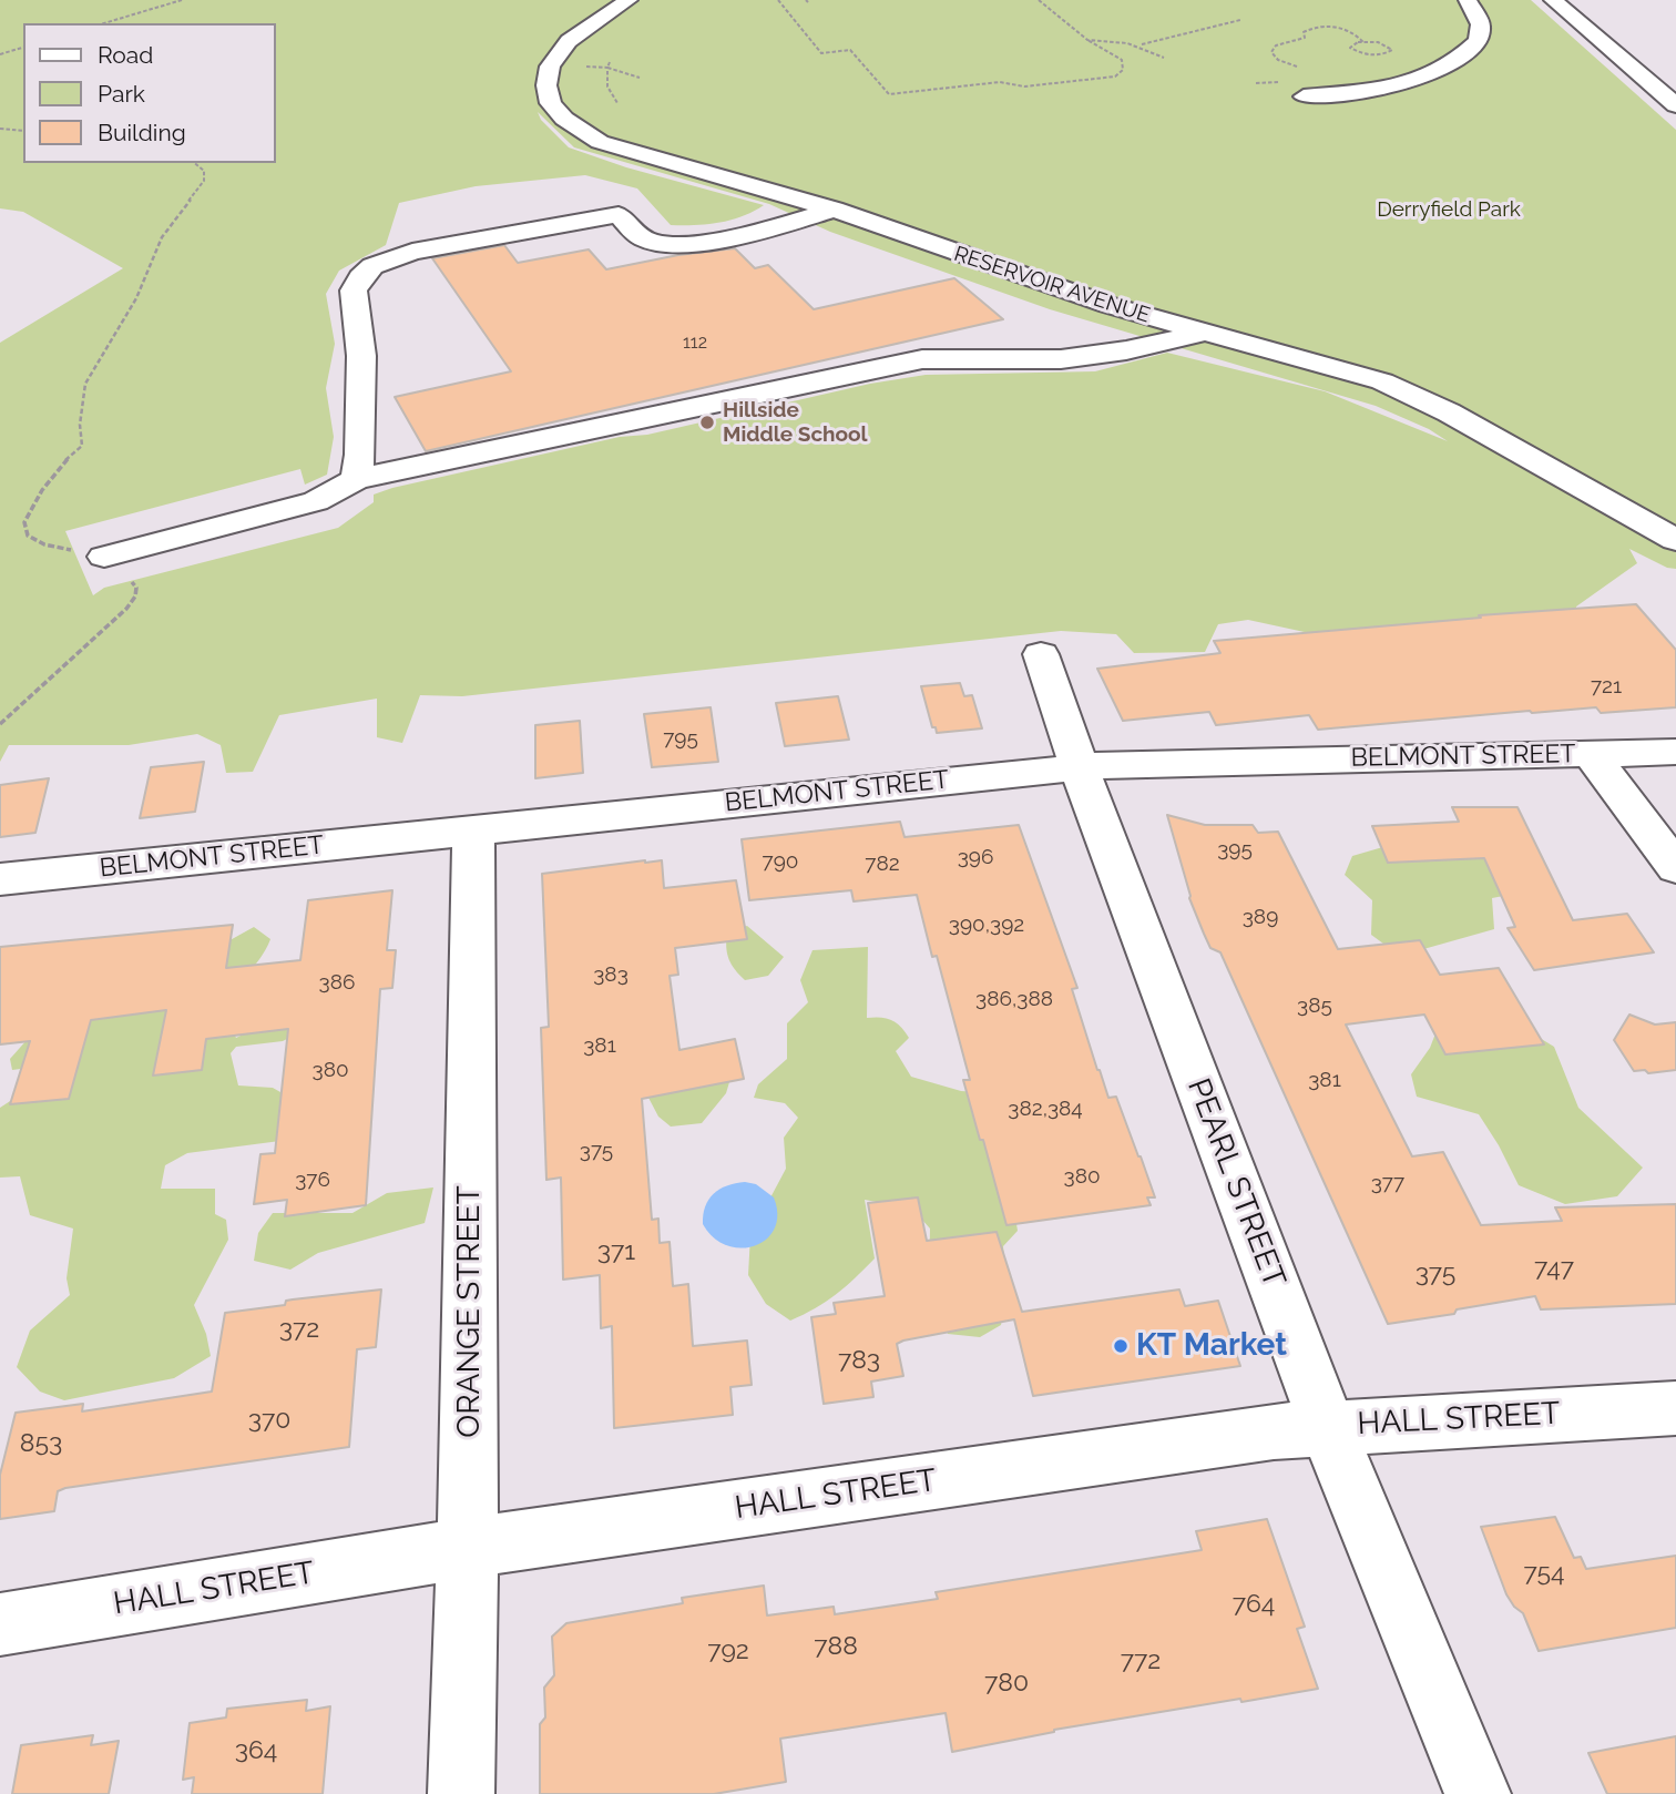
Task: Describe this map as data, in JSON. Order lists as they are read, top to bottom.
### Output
{
  "streets": {
    "street": [
      "RESERVOIR AVENUE",
      "BELMONT STREET",
      "PEARL STREET",
      "ORANGE STREET",
      "HALL STREET"
    ]
  },
  "crossings": [
    ["BELMONT STREET", "PEARL STREET"],
    ["BELMONT STREET", "ORANGE STREET"],
    ["PEARL STREET", "HALL STREET"],
    ["ORANGE STREET", "HALL STREET"]
  ],
  "parks": ["Derryfield Park"],
  "places": ["Hillside Middle School", "KT Market"],
  "house_numbers": [
    "112",
    "721",
    "795",
    "395",
    "396",
    "790",
    "782",
    "389",
    "390,392",
    "383",
    "386",
    "386,388",
    "385",
    "381",
    "380",
    "381",
    "382,384",
    "375",
    "380",
    "376",
    "377",
    "371",
    "747",
    "375",
    "372",
    "783",
    "370",
    "853",
    "754",
    "764",
    "788",
    "792",
    "772",
    "780",
    "364"
  ],
  "legend": ["Road", "Park", "Building"]
}
